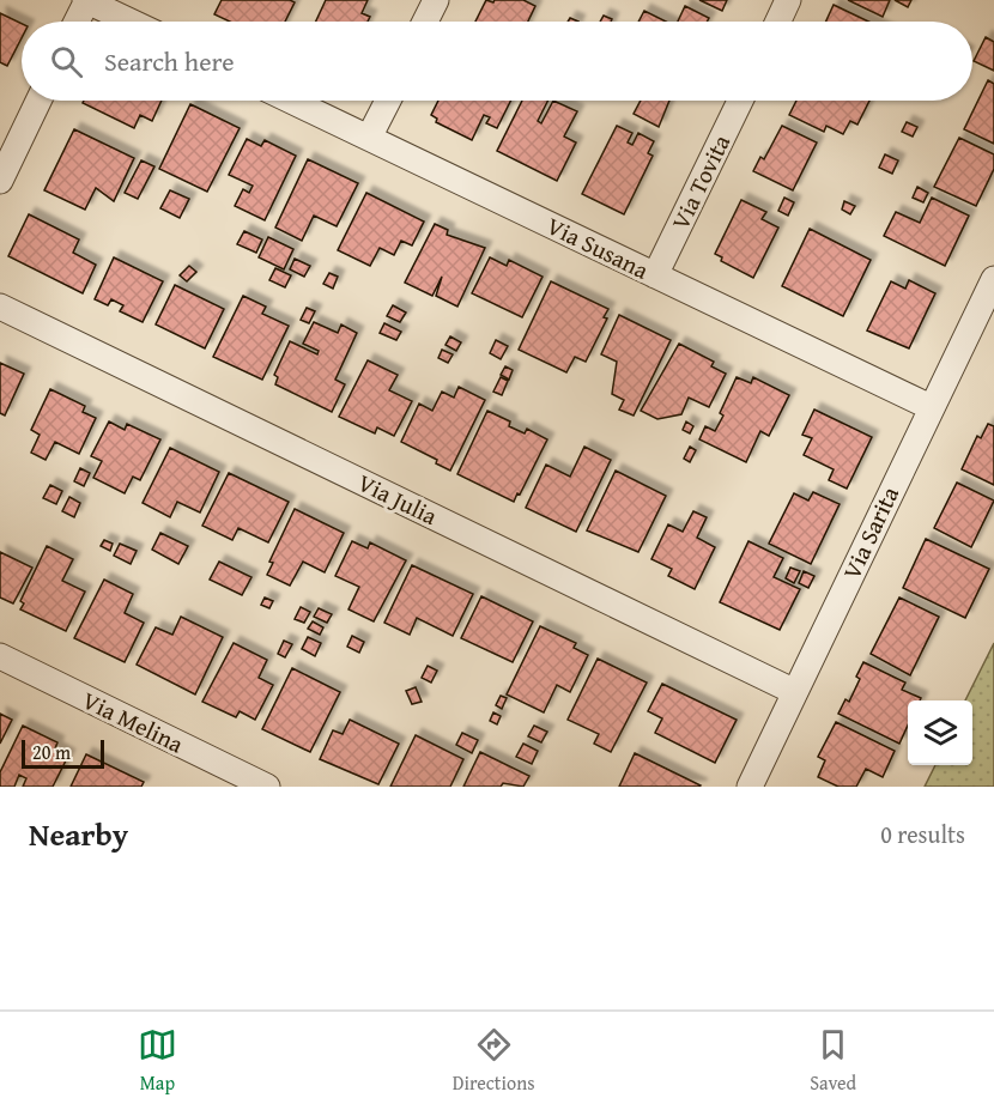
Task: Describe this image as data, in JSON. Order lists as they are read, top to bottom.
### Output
{
  "streets": {
    "street": [
      "Via Tovita",
      "Via Susana",
      "Via Julia",
      "Via Sarita",
      "Via Melina"
    ]
  },
  "crossings": [
    ["Via Tovita", "Via Susana"],
    ["Via Susana", "Via Sarita"],
    ["Via Julia", "Via Sarita"]
  ],
  "scale_bar": "20 m",
  "page": {
    "search": "Search here",
    "scale": "20 m",
    "heading": ["Nearby", "0 results"],
    "nav": ["Map", "Directions", "Saved"]
  }
}
